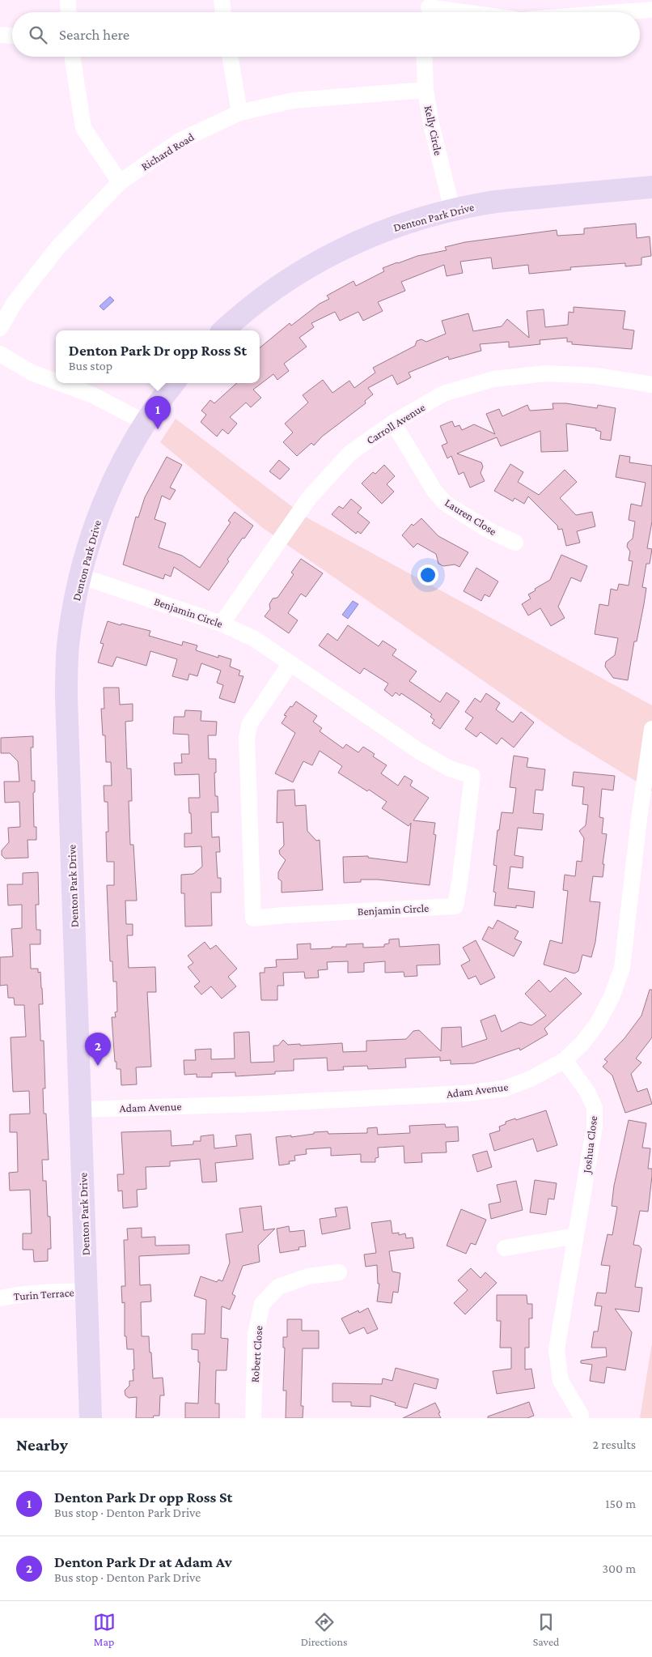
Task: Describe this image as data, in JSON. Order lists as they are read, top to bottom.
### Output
{
  "streets": {
    "main road": ["Denton Park Drive"],
    "street": [
      "Kelly Circle",
      "Richard Road",
      "Carroll Avenue",
      "Lauren Close",
      "Benjamin Circle",
      "Adam Avenue",
      "Joshua Close",
      "Turin Terrace",
      "Robert Close"
    ]
  },
  "crossings": [
    ["Kelly Circle", "Richard Road"],
    ["Kelly Circle", "Denton Park Drive"],
    ["Denton Park Drive", "Benjamin Circle"],
    ["Denton Park Drive", "Adam Avenue"],
    ["Denton Park Drive", "Turin Terrace"],
    ["Carroll Avenue", "Lauren Close"],
    ["Carroll Avenue", "Benjamin Circle"],
    ["Adam Avenue", "Joshua Close"]
  ],
  "page": {
    "search": "Search here",
    "popup": ["Denton Park Dr opp Ross St", "Bus stop"],
    "pins": ["1", "2"],
    "heading": ["Nearby", "2 results"],
    "list": [
      {
        "mark": "1",
        "name": "Denton Park Dr opp Ross St",
        "note": "Bus stop · Denton Park Drive",
        "value": "150 m"
      },
      {
        "mark": "2",
        "name": "Denton Park Dr at Adam Av",
        "note": "Bus stop · Denton Park Drive",
        "value": "300 m"
      }
    ],
    "nav": ["Map", "Directions", "Saved"]
  }
}
